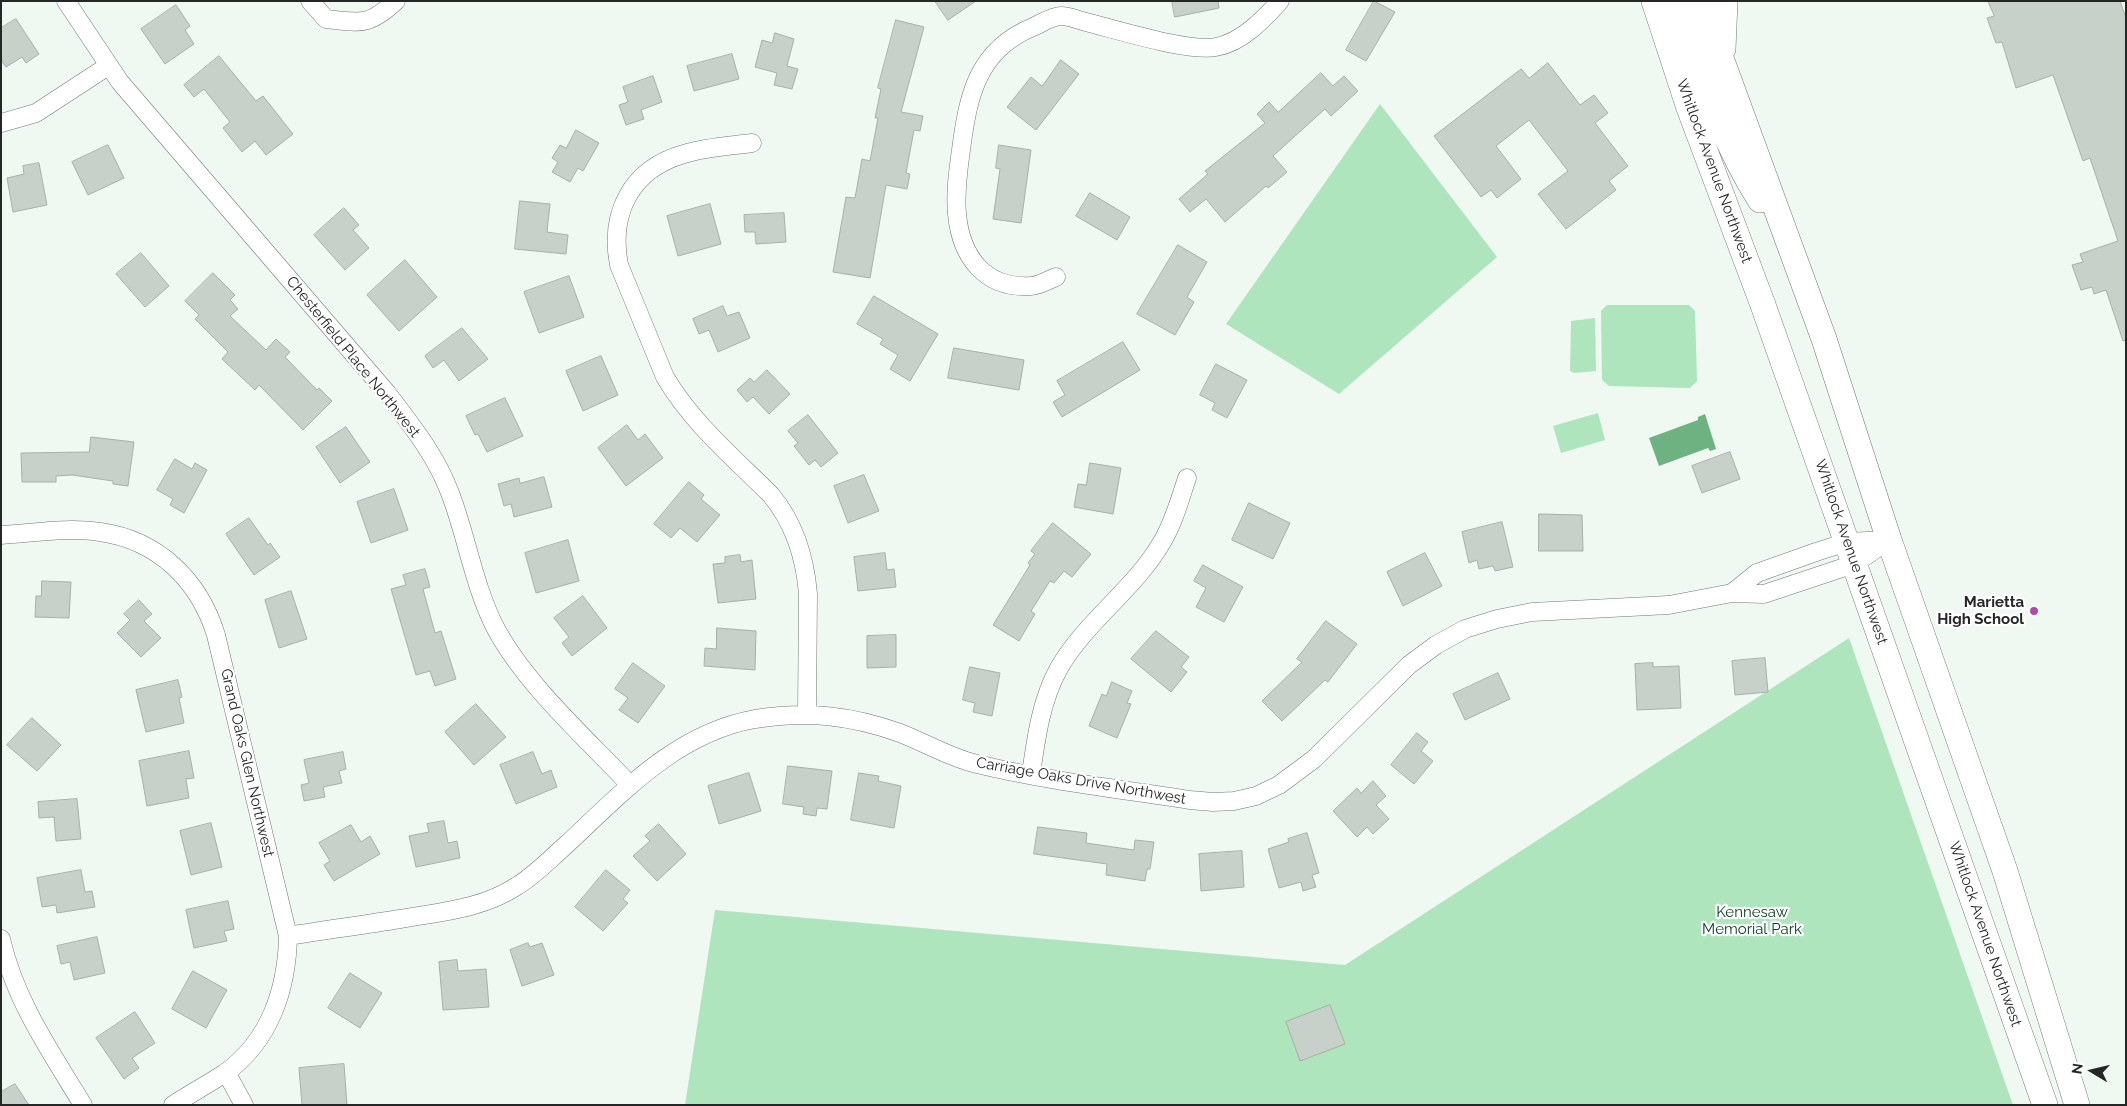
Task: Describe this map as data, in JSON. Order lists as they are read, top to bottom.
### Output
{
  "streets": {
    "highway": ["Whitlock Avenue Northwest"],
    "street": ["Chesterfield Place Northwest", "Grand Oaks Glen Northwest", "Carriage Oaks Drive Northwest"]
  },
  "crossings": [
    ["Whitlock Avenue Northwest", "Carriage Oaks Drive Northwest"],
    ["Chesterfield Place Northwest", "Carriage Oaks Drive Northwest"],
    ["Grand Oaks Glen Northwest", "Carriage Oaks Drive Northwest"]
  ],
  "parks": ["Kennesaw Memorial Park"],
  "places": ["Marietta High School"],
  "north": "left"
}
